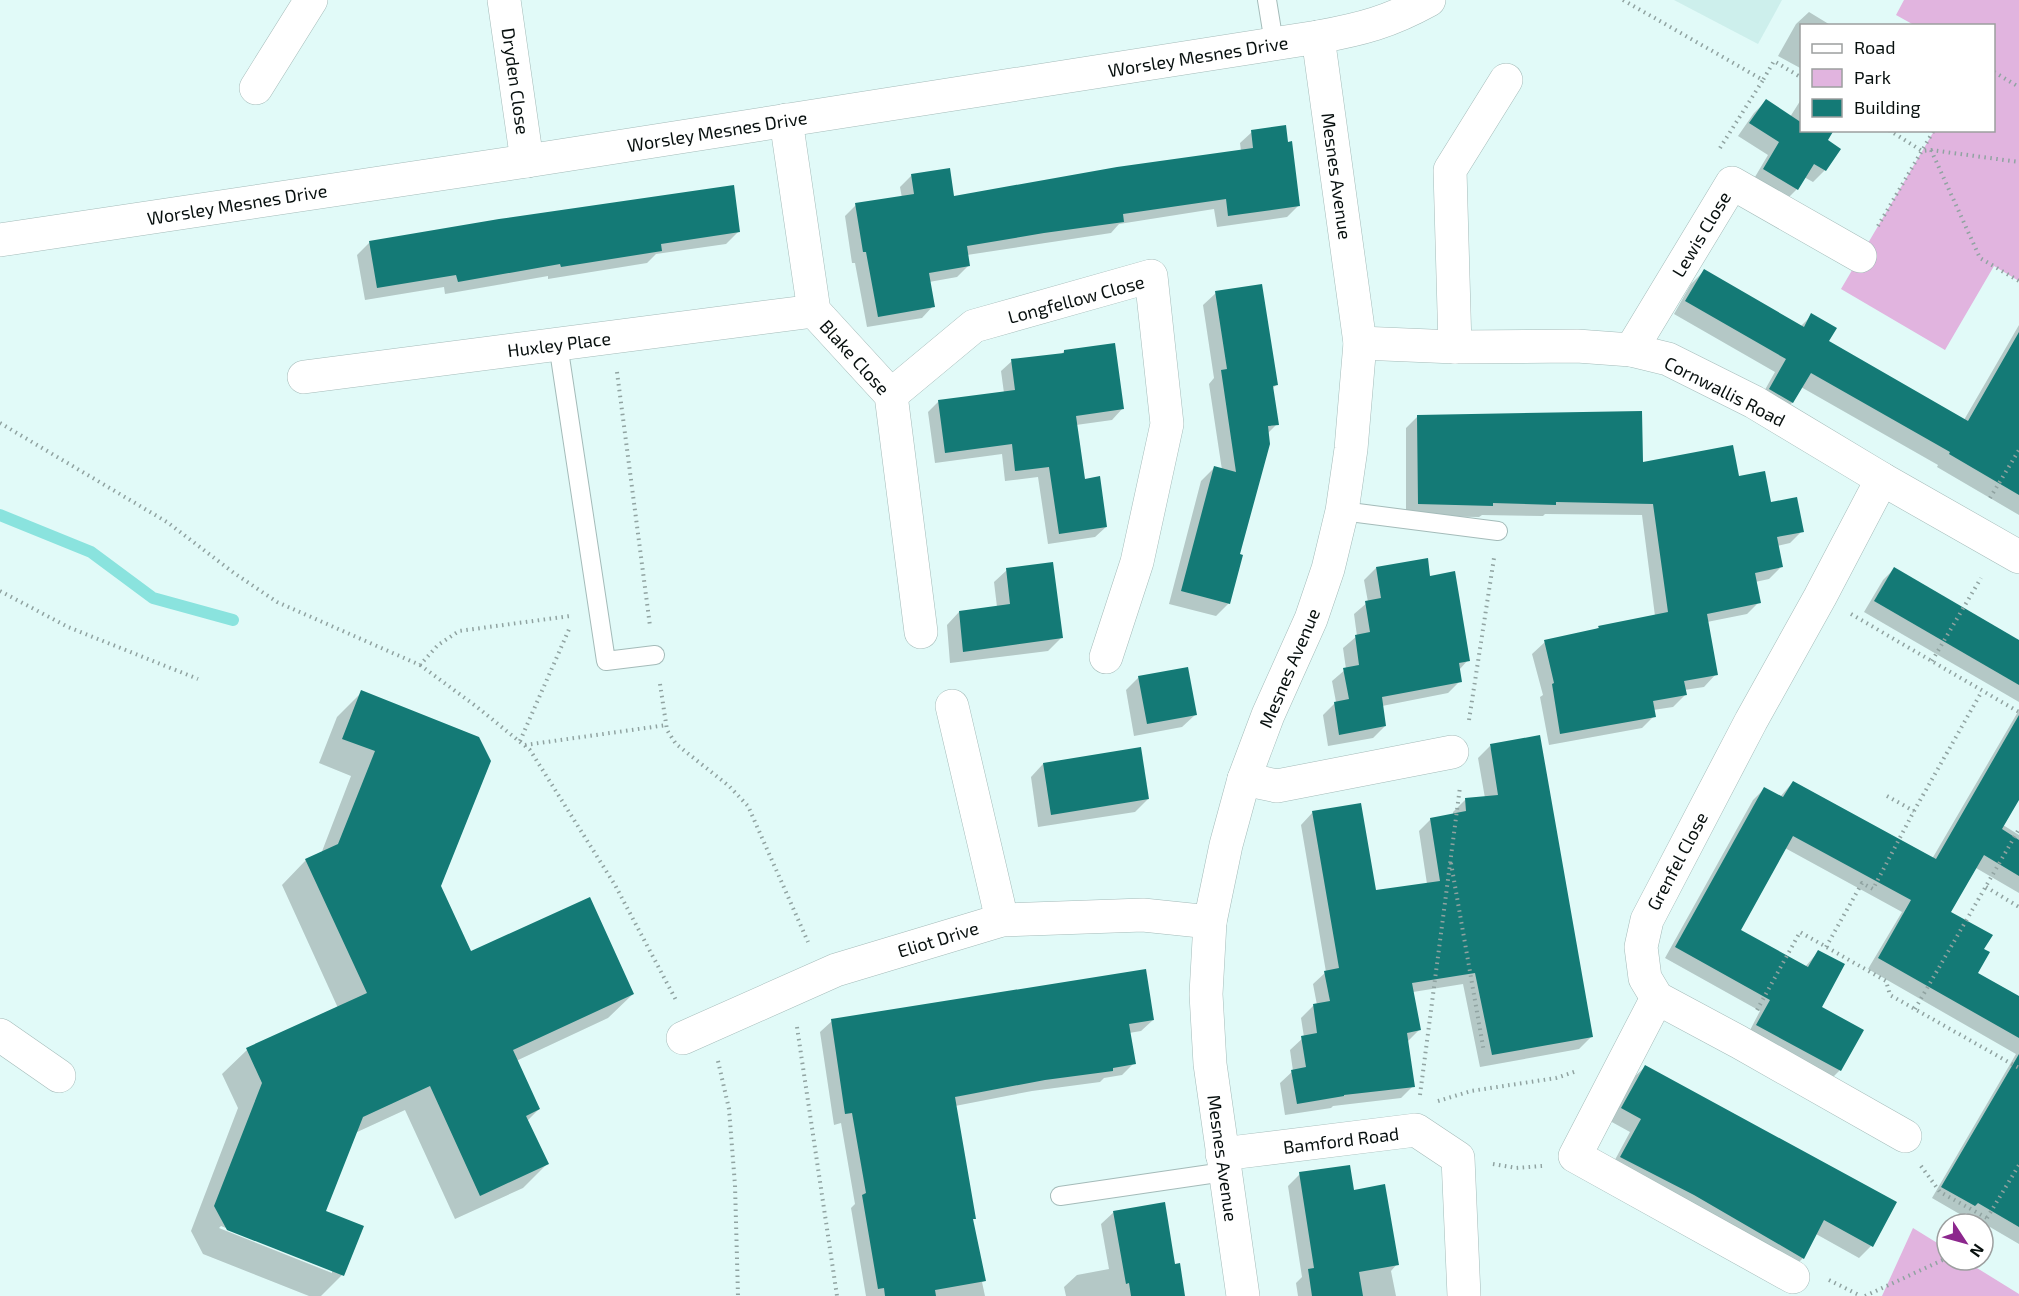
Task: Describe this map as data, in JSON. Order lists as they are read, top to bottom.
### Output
{
  "streets": {
    "street": [
      "Worsley Mesnes Drive",
      "Dryden Close",
      "Mesnes Avenue",
      "Lewis Close",
      "Longfellow Close",
      "Huxley Place",
      "Blake Close",
      "Cornwallis Road",
      "Grenfel Close",
      "Eliot Drive",
      "Bamford Road"
    ]
  },
  "crossings": [
    ["Worsley Mesnes Drive", "Dryden Close"],
    ["Worsley Mesnes Drive", "Mesnes Avenue"],
    ["Worsley Mesnes Drive", "Blake Close"],
    ["Mesnes Avenue", "Cornwallis Road"],
    ["Mesnes Avenue", "Eliot Drive"],
    ["Mesnes Avenue", "Bamford Road"],
    ["Lewis Close", "Cornwallis Road"],
    ["Longfellow Close", "Blake Close"],
    ["Huxley Place", "Blake Close"],
    ["Cornwallis Road", "Grenfel Close"]
  ],
  "legend": ["Road", "Park", "Building"],
  "north": "bottom right"
}
